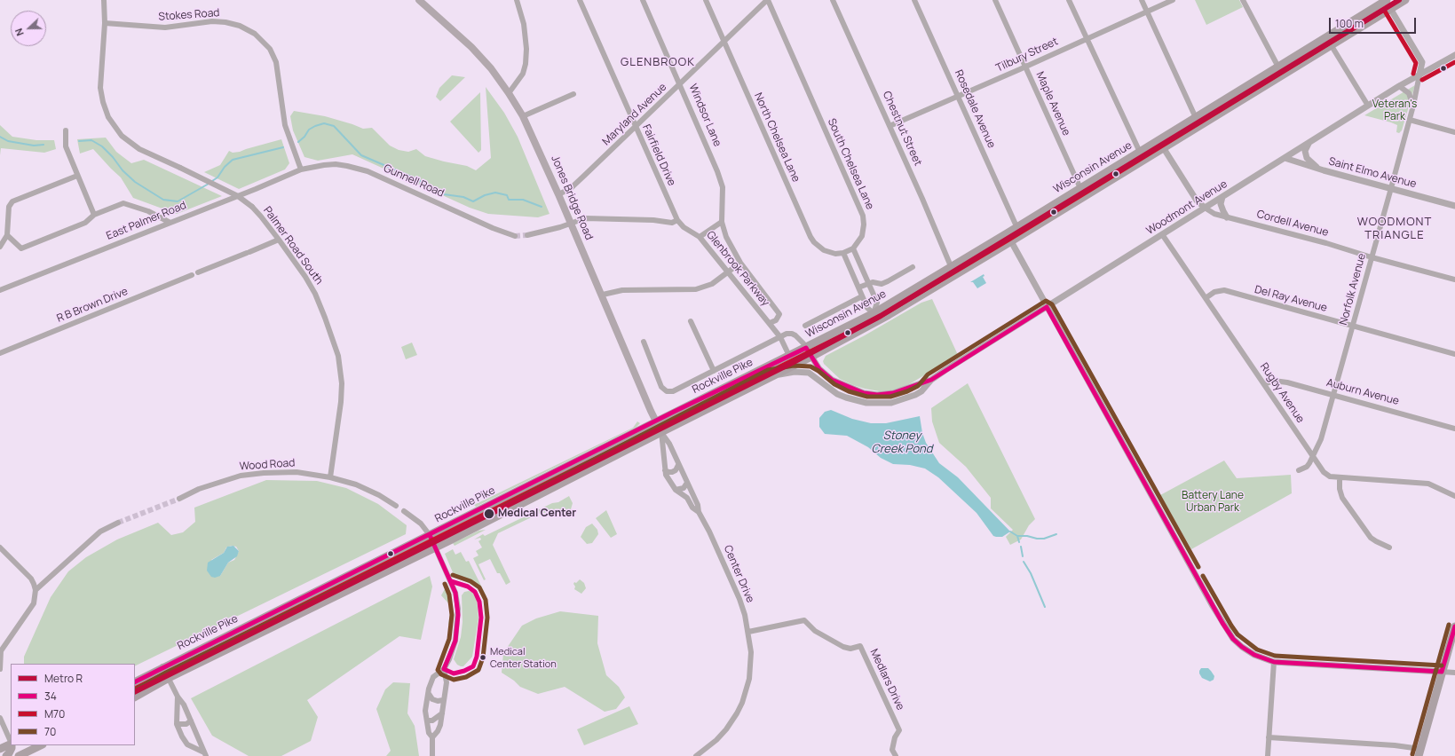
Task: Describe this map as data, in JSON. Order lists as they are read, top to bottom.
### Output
{
  "streets": {
    "main road": ["Wisconsin Avenue", "Jones Bridge Road", "Rockville Pike"],
    "street": [
      "Stokes Road",
      "Tilbury Street",
      "Maple Avenue",
      "Rosedale Avenue",
      "Maryland Avenue",
      "Windsor Lane",
      "Chestnut Street",
      "North Chelsea Lane",
      "Fairfield Drive",
      "South Chelsea Lane",
      "Saint Elmo Avenue",
      "Gunnell Road",
      "Woodmont Avenue",
      "East Palmer Road",
      "Cordell Avenue",
      "Palmer Road South",
      "Glenbrook Parkway",
      "Norfolk Avenue",
      "Del Ray Avenue",
      "R B Brown Drive",
      "Auburn Avenue",
      "Rugby Avenue",
      "Wood Road",
      "Center Drive",
      "Medlars Drive"
    ]
  },
  "crossings": [
    ["Stokes Road", "Gunnell Road"],
    ["Stokes Road", "East Palmer Road"],
    ["Stokes Road", "Palmer Road South"],
    ["Tilbury Street", "Maple Avenue"],
    ["Tilbury Street", "Rosedale Avenue"],
    ["Tilbury Street", "Chestnut Street"],
    ["Maple Avenue", "Wisconsin Avenue"],
    ["Rosedale Avenue", "Wisconsin Avenue"],
    ["Maryland Avenue", "Windsor Lane"],
    ["Maryland Avenue", "North Chelsea Lane"],
    ["Maryland Avenue", "Fairfield Drive"],
    ["Maryland Avenue", "South Chelsea Lane"],
    ["Maryland Avenue", "Jones Bridge Road"],
    ["Windsor Lane", "Glenbrook Parkway"],
    ["Chestnut Street", "Wisconsin Avenue"],
    ["Fairfield Drive", "Glenbrook Parkway"],
    ["Wisconsin Avenue", "Woodmont Avenue"],
    ["Wisconsin Avenue", "Cordell Avenue"],
    ["Wisconsin Avenue", "Norfolk Avenue"],
    ["Wisconsin Avenue", "Rockville Pike"],
    ["Saint Elmo Avenue", "Woodmont Avenue"],
    ["Saint Elmo Avenue", "Norfolk Avenue"],
    ["Gunnell Road", "East Palmer Road"],
    ["Jones Bridge Road", "Rockville Pike"],
    ["Jones Bridge Road", "Center Drive"],
    ["Woodmont Avenue", "Cordell Avenue"],
    ["Woodmont Avenue", "Norfolk Avenue"],
    ["Woodmont Avenue", "Rockville Pike"],
    ["Woodmont Avenue", "Rugby Avenue"],
    ["Cordell Avenue", "Norfolk Avenue"],
    ["Palmer Road South", "Wood Road"],
    ["Glenbrook Parkway", "Rockville Pike"],
    ["Norfolk Avenue", "Del Ray Avenue"],
    ["Norfolk Avenue", "Auburn Avenue"],
    ["Norfolk Avenue", "Rugby Avenue"],
    ["Del Ray Avenue", "Rugby Avenue"],
    ["Rockville Pike", "Center Drive"],
    ["Auburn Avenue", "Rugby Avenue"],
    ["Center Drive", "Medlars Drive"]
  ],
  "districts": ["GLENBROOK", "WOODMONT TRIANGLE"],
  "water": ["Stoney Creek Pond"],
  "parks": ["Veteran's Park", "Battery Lane Urban Park"],
  "places": ["Medical Center", "Medical Center Station"],
  "lines": [
    "metro line R",
    "transit line M70",
    "transit line 70",
    "transit line 34"
  ],
  "legend": [
    "Metro R",
    "34",
    "M70",
    "70"
  ],
  "scale_bar": "100 m",
  "north": "left"
}
